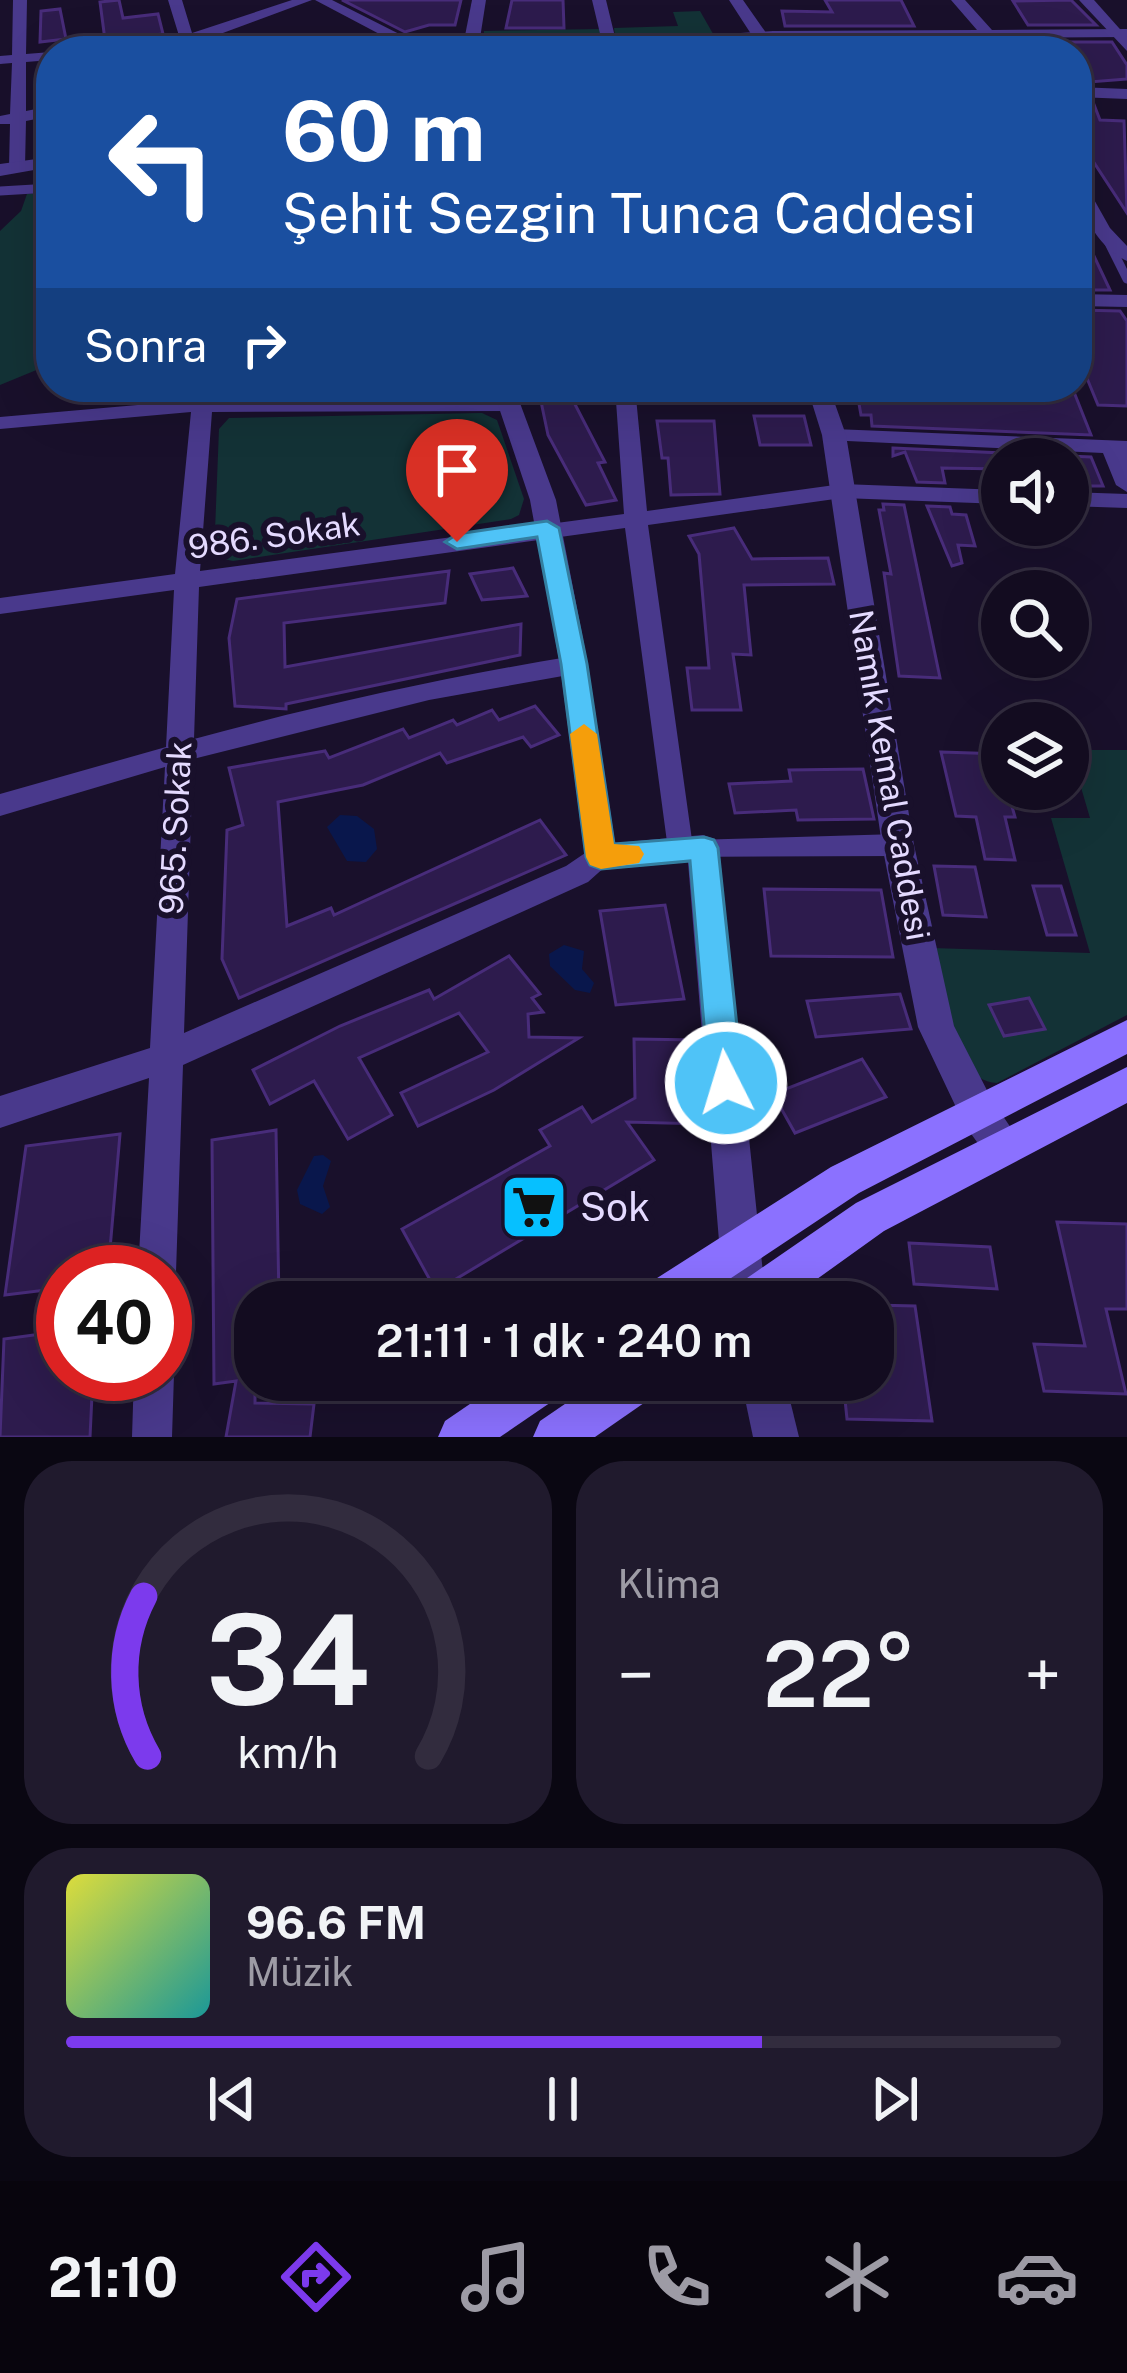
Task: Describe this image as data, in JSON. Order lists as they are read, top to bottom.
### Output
{
  "streets": {
    "street": ["986. Sokak", "Namık Kemal Caddesi", "965. Sokak"]
  },
  "crossings": [
    ["986. Sokak", "Namık Kemal Caddesi"],
    ["986. Sokak", "965. Sokak"]
  ],
  "places": {
    "supermarket": ["Sok"]
  },
  "page": {
    "turn": ["60 m", "Şehit Sezgin Tunca Caddesi"],
    "then": "Sonra",
    "limit": "40",
    "trip": "21:11 · 1 dk · 240 m",
    "tile": "Klima",
    "heat": ["−", "22°", "+"],
    "song": ["96.6 FM", "Müzik"],
    "tabs": "21:10",
    "gauge": ["34", "km/h"]
  }
}
